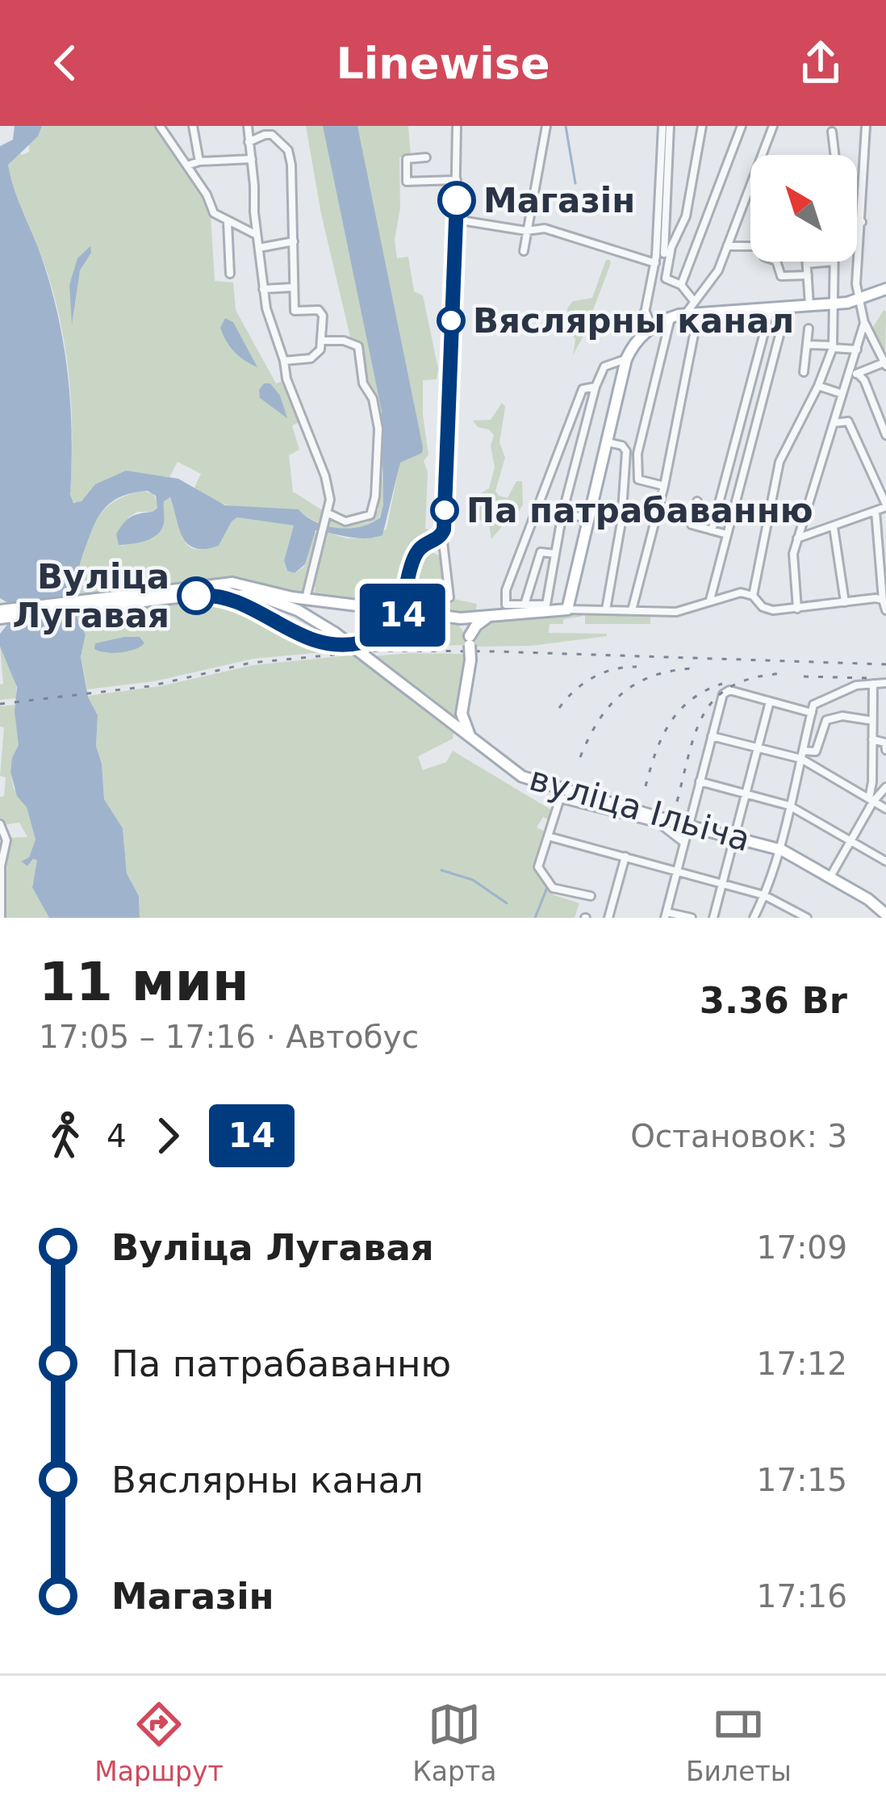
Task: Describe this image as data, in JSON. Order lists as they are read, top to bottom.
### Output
{
  "streets": {
    "main road": ["вуліца Ільіча"]
  },
  "places": [
    "Магазін",
    "Вяслярны канал",
    "Па патрабаванню",
    "Вуліца Лугавая"
  ],
  "lines": ["bus line 14"],
  "north": "top left",
  "page": {
    "header": "Linewise",
    "on_map": "14",
    "heading": ["11 мин", "17:05 – 17:16 · Автобус", "3.36 Br"],
    "legs": ["4", "14", "Остановок: 3"],
    "list": [
      {
        "name": "Вуліца Лугавая",
        "value": "17:09"
      },
      {
        "name": "Па патрабаванню",
        "value": "17:12"
      },
      {
        "name": "Вяслярны канал",
        "value": "17:15"
      },
      {
        "name": "Магазін",
        "value": "17:16"
      }
    ],
    "tabs": ["Маршрут", "Карта", "Билеты"]
  }
}
